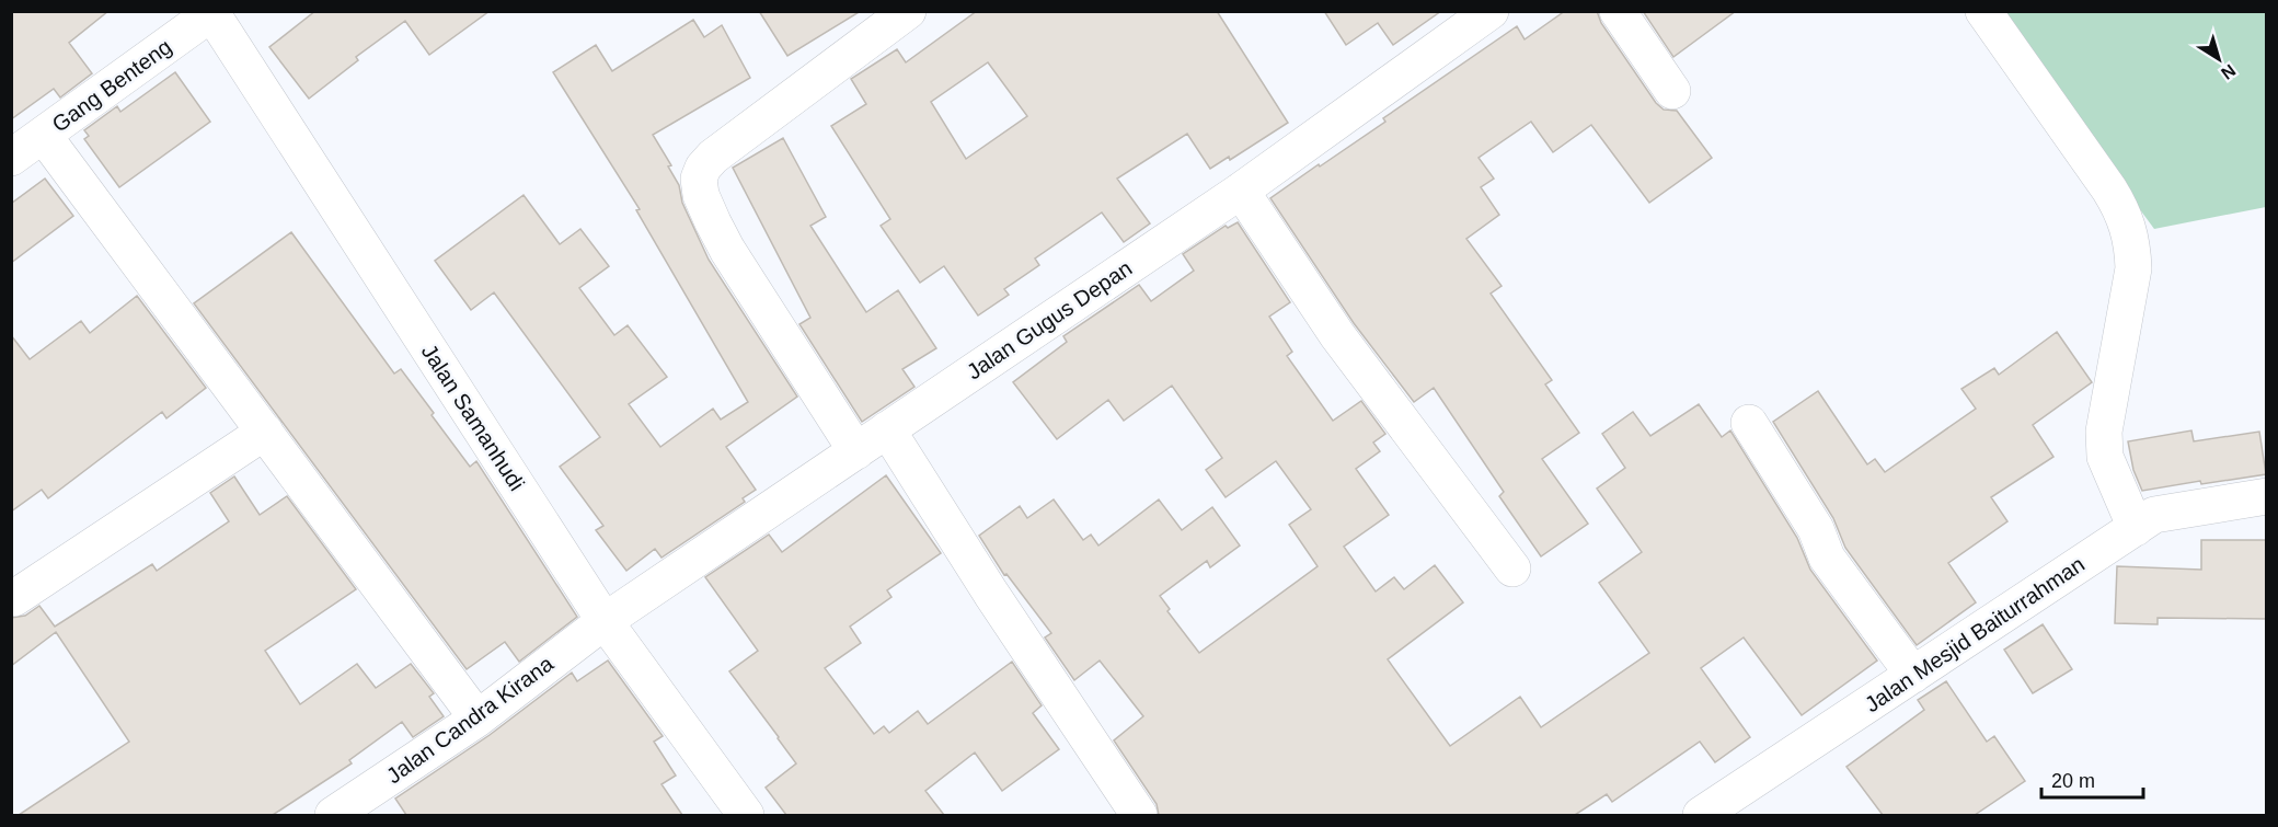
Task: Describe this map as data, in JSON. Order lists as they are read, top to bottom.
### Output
{
  "streets": {
    "street": [
      "Gang Benteng",
      "Jalan Gugus Depan",
      "Jalan Samanhudi",
      "Jalan Mesjid Baiturrahman",
      "Jalan Candra Kirana"
    ]
  },
  "crossings": [
    ["Gang Benteng", "Jalan Samanhudi"],
    ["Jalan Gugus Depan", "Jalan Samanhudi"],
    ["Jalan Gugus Depan", "Jalan Candra Kirana"],
    ["Jalan Samanhudi", "Jalan Candra Kirana"]
  ],
  "scale_bar": "20 m",
  "north": "bottom right"
}
